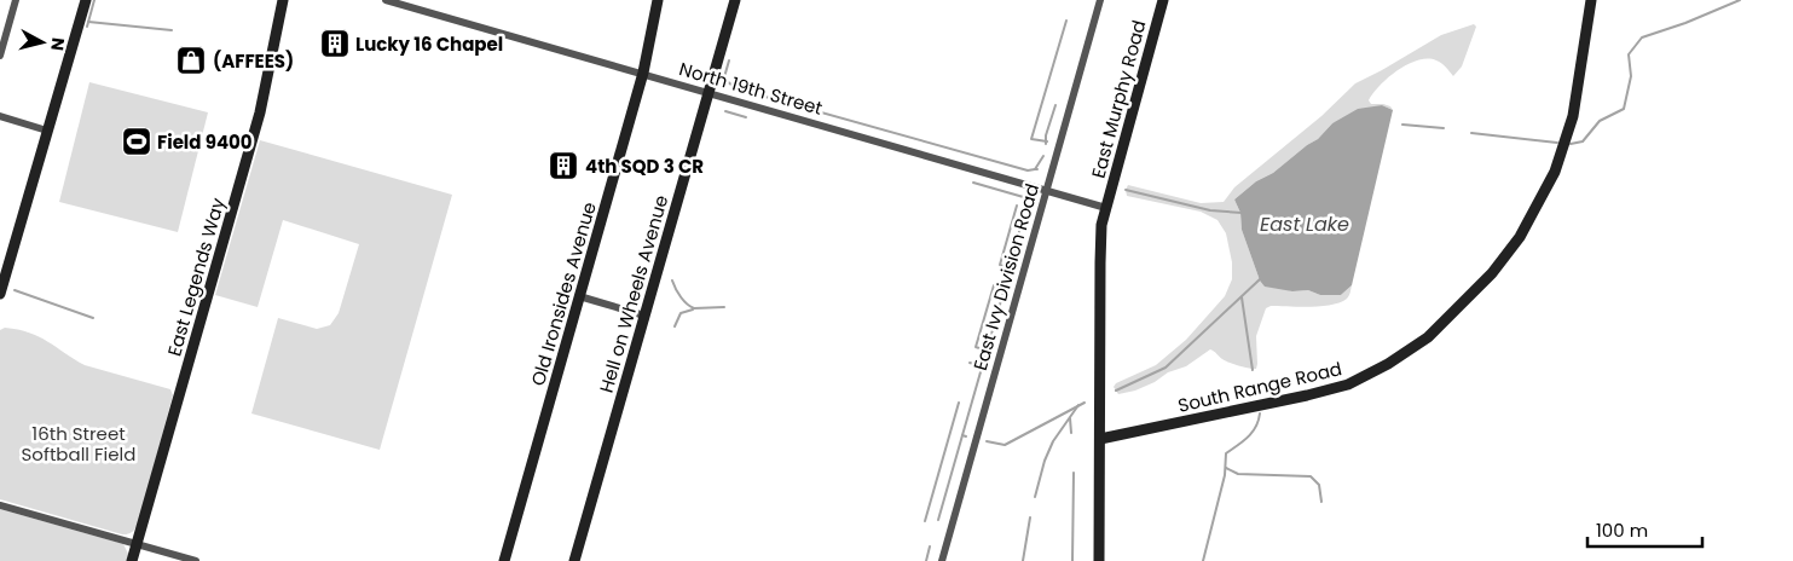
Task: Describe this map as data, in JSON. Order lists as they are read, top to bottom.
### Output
{
  "streets": {
    "street": [
      "North 19th Street",
      "East Murphy Road",
      "East Legends Way",
      "East Ivy Division Road",
      "Old Ironsides Avenue",
      "Hell on Wheels Avenue",
      "South Range Road"
    ]
  },
  "crossings": [
    ["North 19th Street", "East Murphy Road"],
    ["North 19th Street", "East Ivy Division Road"],
    ["North 19th Street", "Old Ironsides Avenue"],
    ["North 19th Street", "Hell on Wheels Avenue"],
    ["East Murphy Road", "South Range Road"]
  ],
  "water": ["East Lake"],
  "parks": ["16th Street Softball Field"],
  "places": {
    "building": ["Lucky 16 Chapel", "4th SQD 3 CR"],
    "shop": ["(AFFEES)"],
    "sports": ["Field 9400"]
  },
  "scale_bar": "100 m",
  "north": "right"
}
